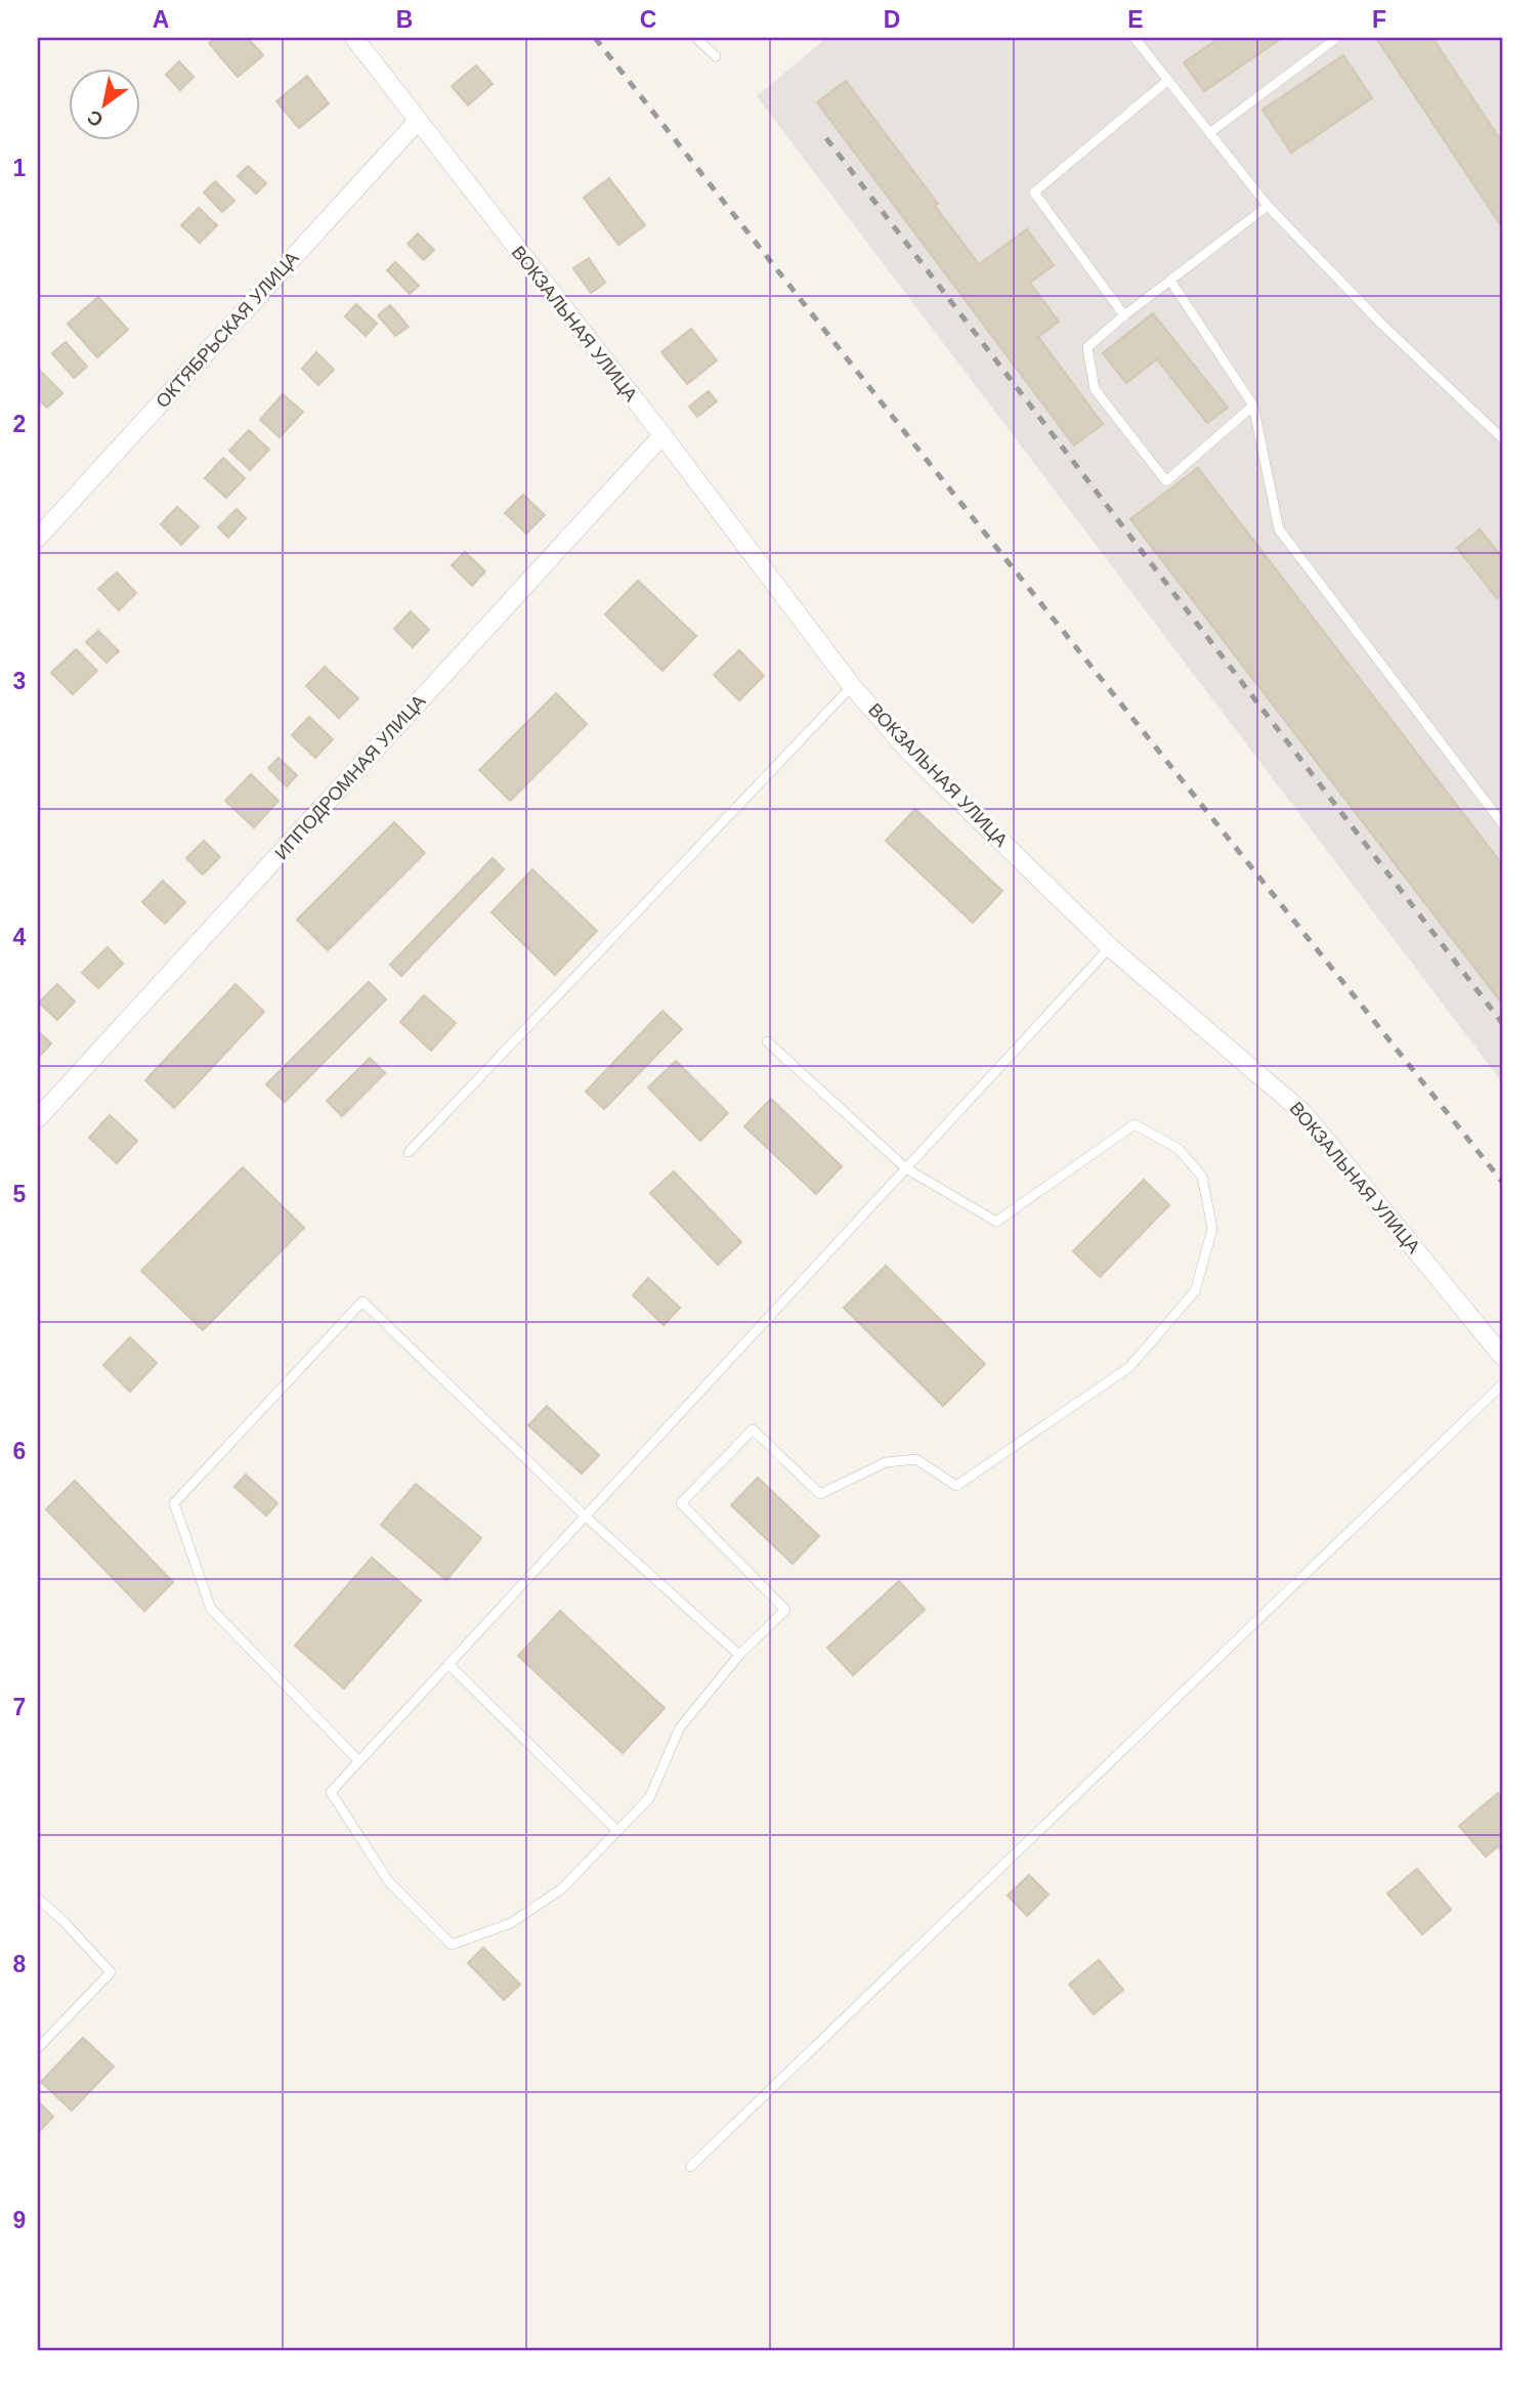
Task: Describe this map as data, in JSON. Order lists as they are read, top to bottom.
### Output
{
  "streets": {
    "street": ["ВОКЗАЛЬНАЯ УЛИЦА", "ОКТЯБРЬСКАЯ УЛИЦА", "ИППОДРОМНАЯ УЛИЦА"]
  },
  "crossings": [
    ["ВОКЗАЛЬНАЯ УЛИЦА", "ОКТЯБРЬСКАЯ УЛИЦА"],
    ["ВОКЗАЛЬНАЯ УЛИЦА", "ИППОДРОМНАЯ УЛИЦА"]
  ],
  "north": "bottom left",
  "grid": {
    "columns": [
      "A",
      "B",
      "C",
      "D",
      "E",
      "F"
    ],
    "rows": [
      "1",
      "2",
      "3",
      "4",
      "5",
      "6",
      "7",
      "8",
      "9"
    ]
  }
}
